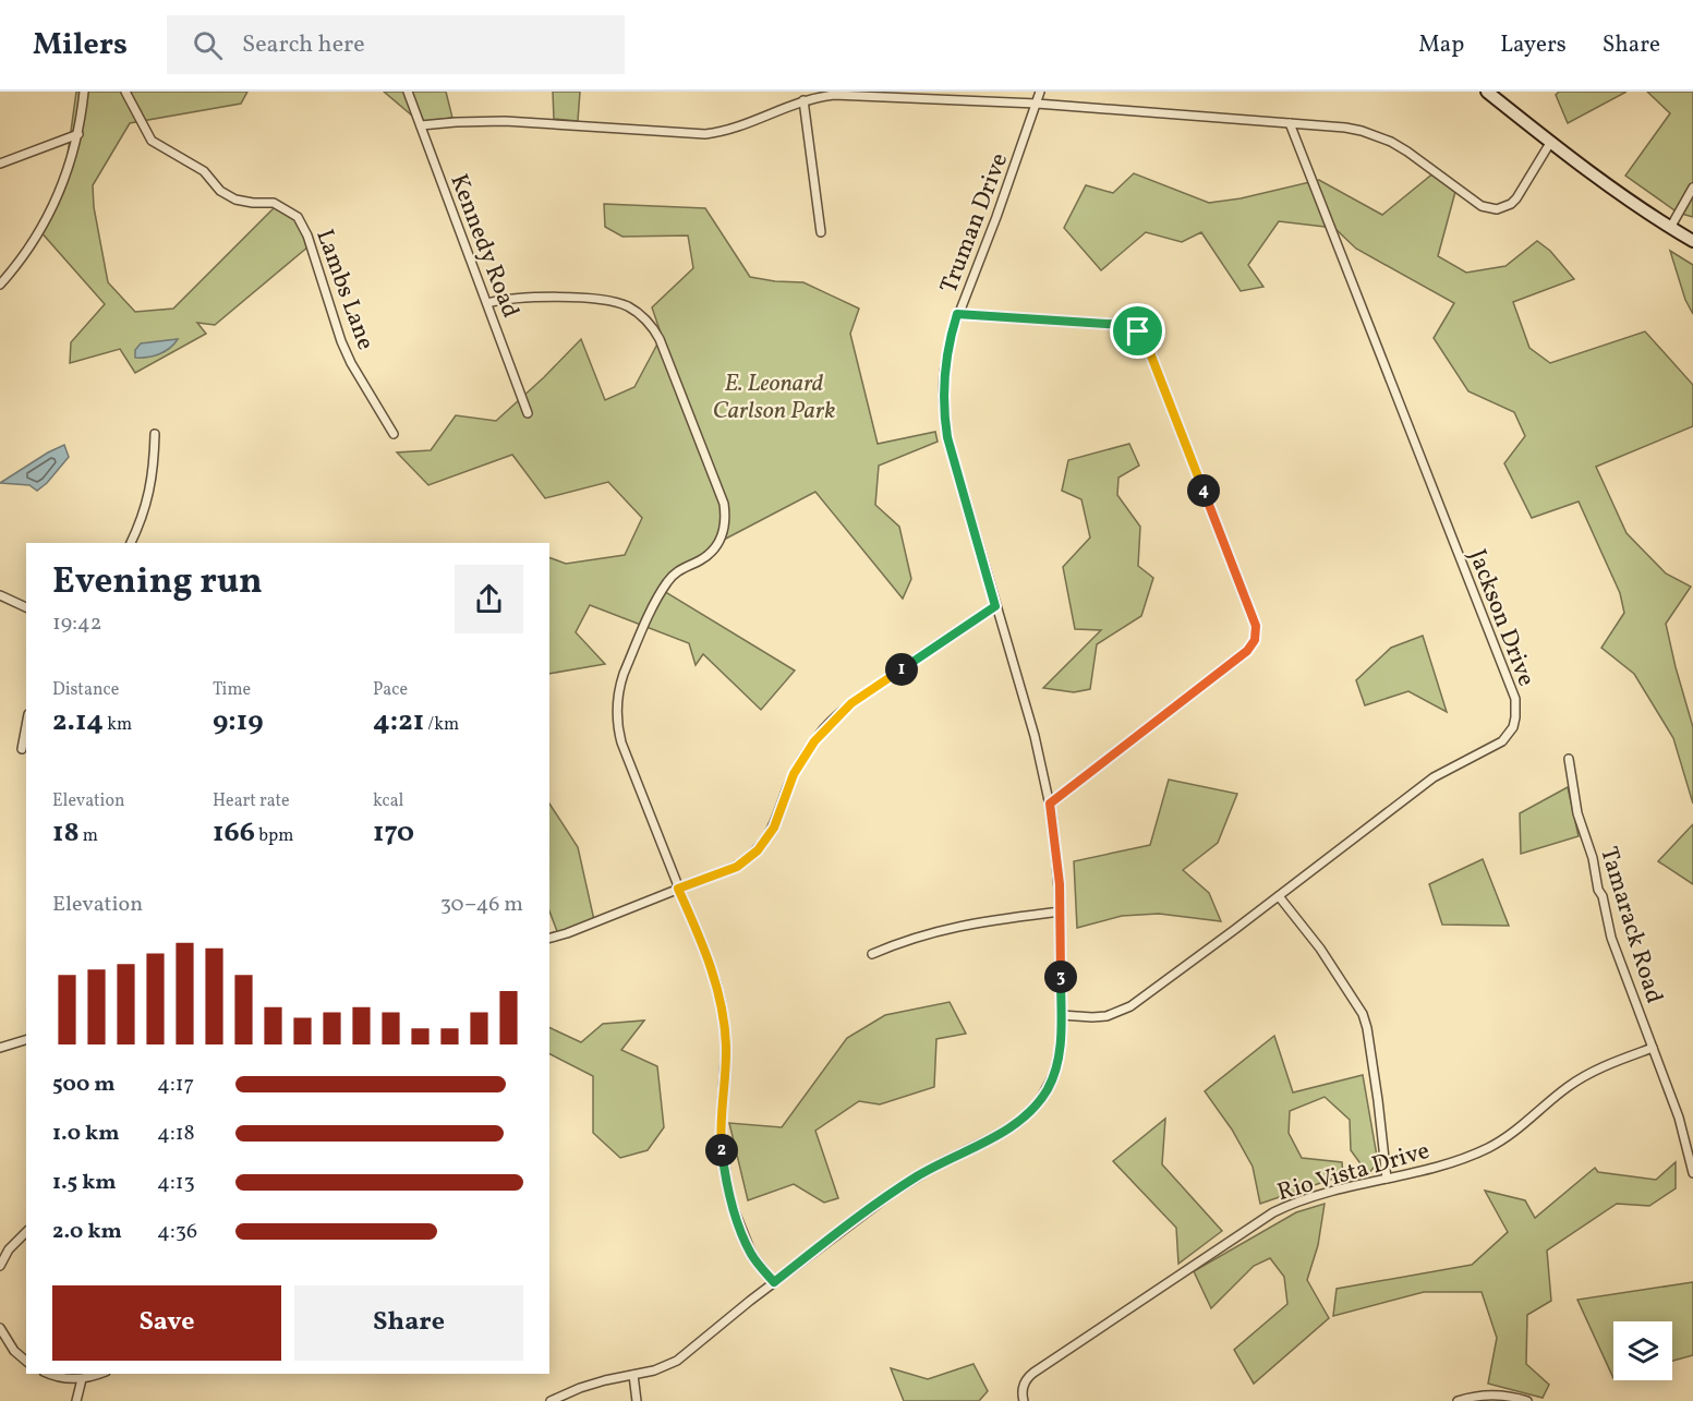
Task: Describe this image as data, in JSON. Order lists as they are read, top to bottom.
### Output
{
  "streets": {
    "street": [
      "Truman Drive",
      "Kennedy Road",
      "Lambs Lane",
      "Jackson Drive",
      "Tamarack Road",
      "Rio Vista Drive"
    ]
  },
  "crossings": [
    ["Truman Drive", "Jackson Drive"],
    ["Tamarack Road", "Rio Vista Drive"]
  ],
  "parks": ["E. Leonard Carlson Park"],
  "page": {
    "header": "Milers",
    "search": "Search here",
    "nav": ["Map", "Layers", "Share"],
    "pins": [
      "4",
      "1",
      "3",
      "2"
    ],
    "heading": ["Evening run", "19:42"],
    "stats": [
      ["Distance", "2.14 km"],
      ["Time", "9:19"],
      ["Pace", "4:21 /km"],
      ["Elevation", "18 m"],
      ["Heart rate", "166 bpm"],
      ["kcal", "170"]
    ],
    "chart": ["Elevation", "30–46 m"],
    "list": [
      {
        "name": "500 m",
        "note": "4:17"
      },
      {
        "name": "1.0 km",
        "note": "4:18"
      },
      {
        "name": "1.5 km",
        "note": "4:13"
      },
      {
        "name": "2.0 km",
        "note": "4:36"
      }
    ],
    "buttons": ["Save", "Share"]
  }
}
